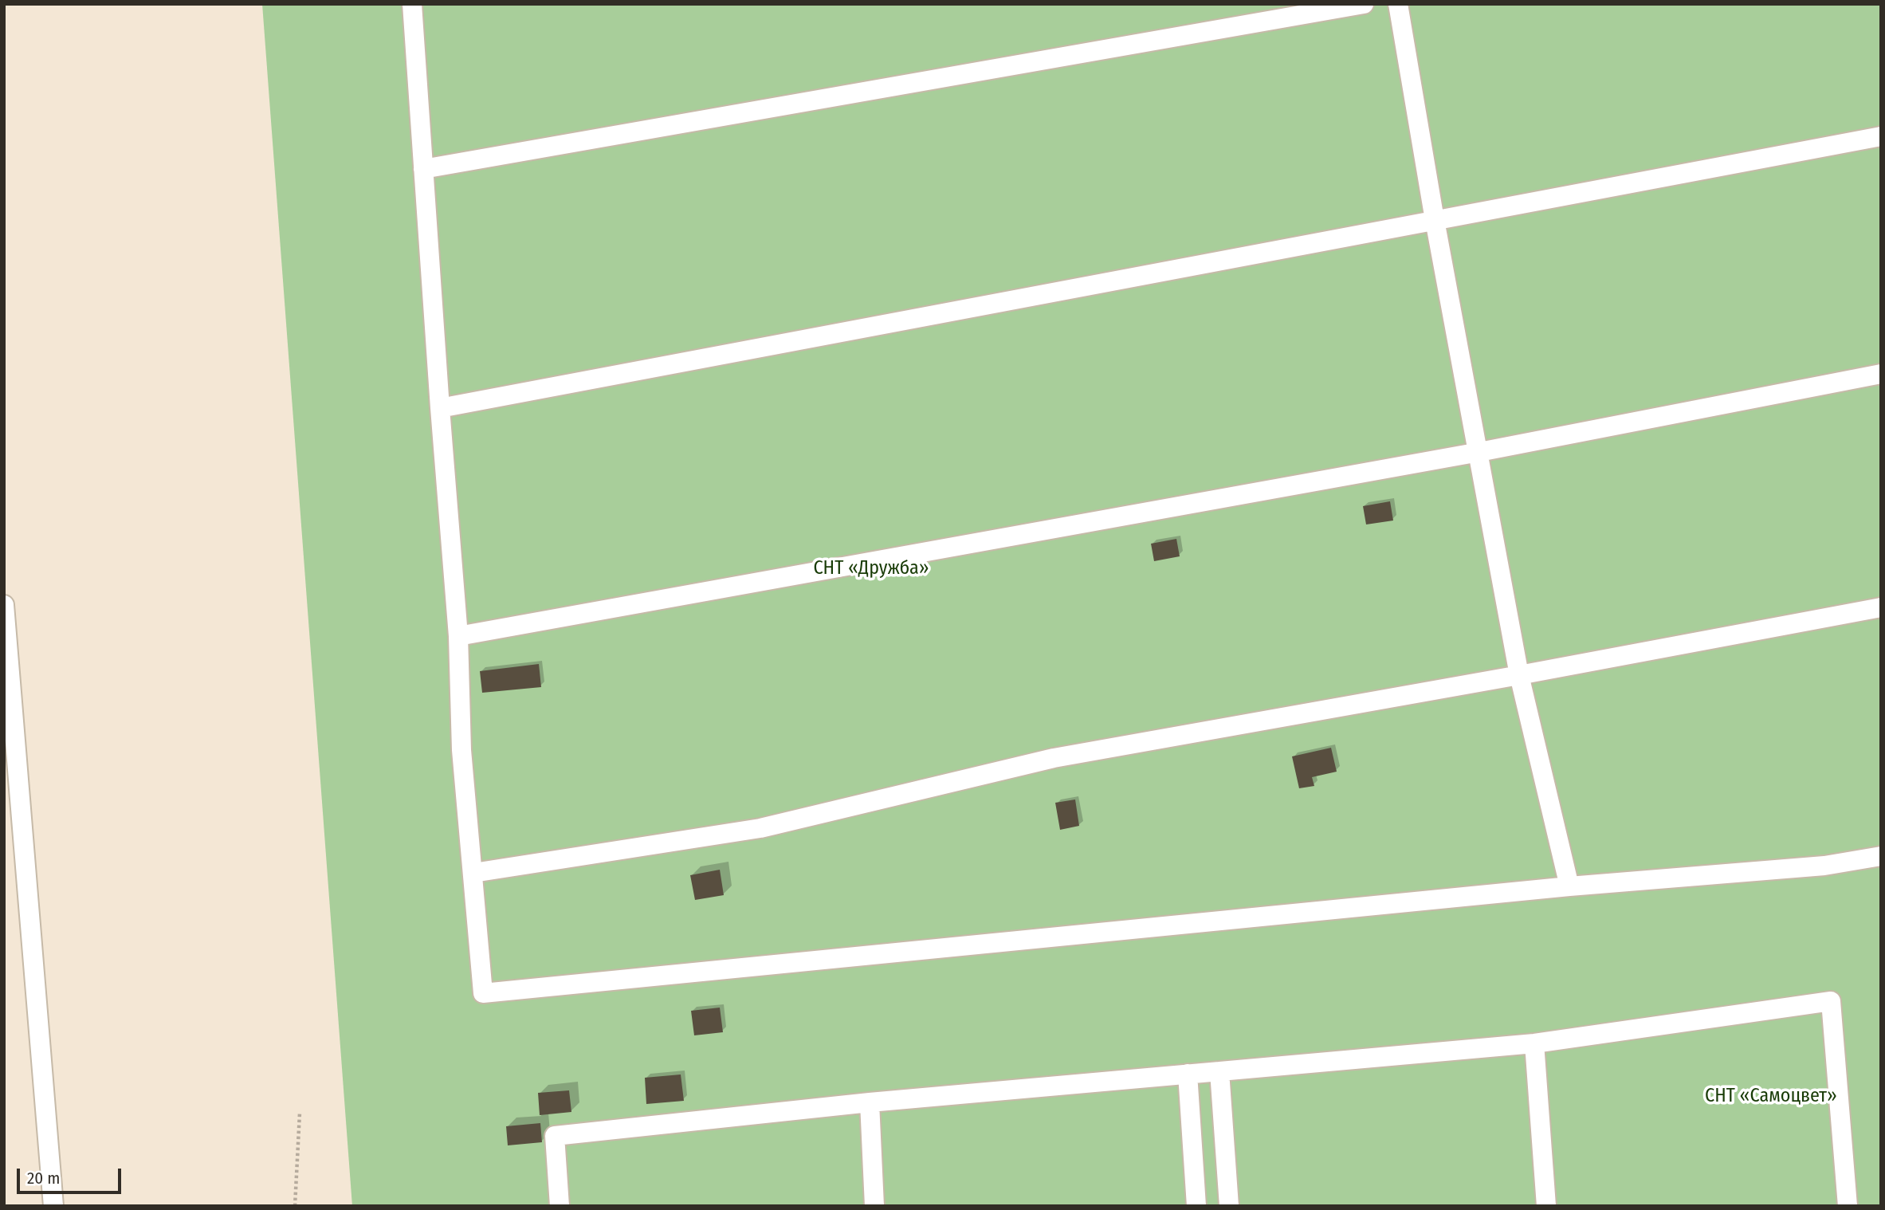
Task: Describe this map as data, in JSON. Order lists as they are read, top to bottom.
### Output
{
  "parks": ["СНТ «Дружба»", "СНТ «Самоцвет»"],
  "scale_bar": "20 m"
}
